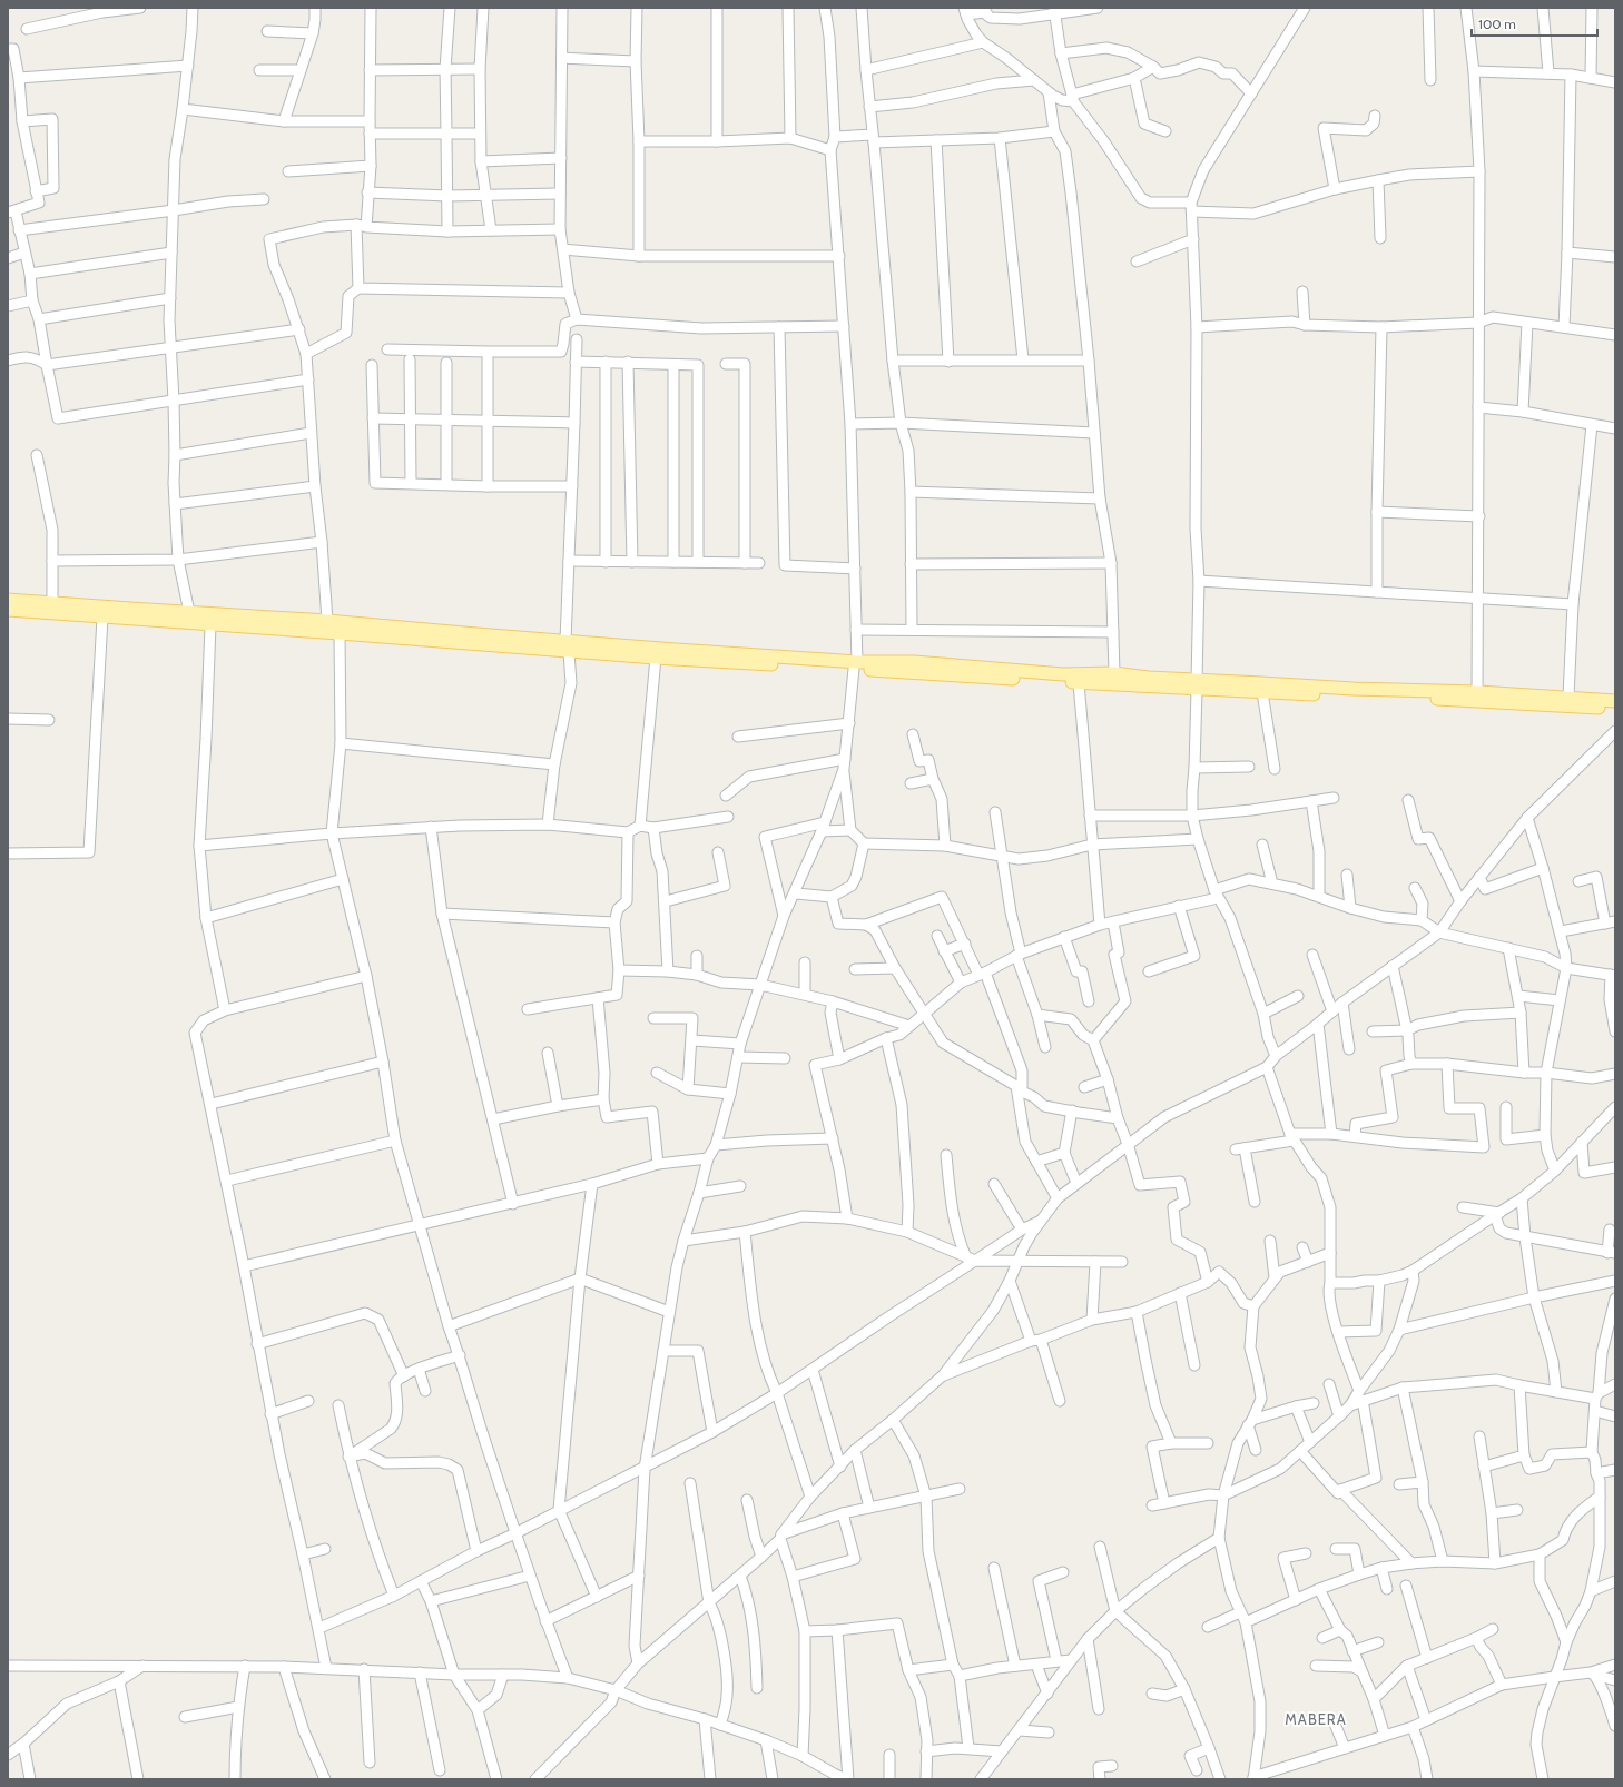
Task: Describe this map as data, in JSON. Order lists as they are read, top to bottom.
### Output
{
  "districts": ["MABERA"],
  "scale_bar": "100 m"
}
